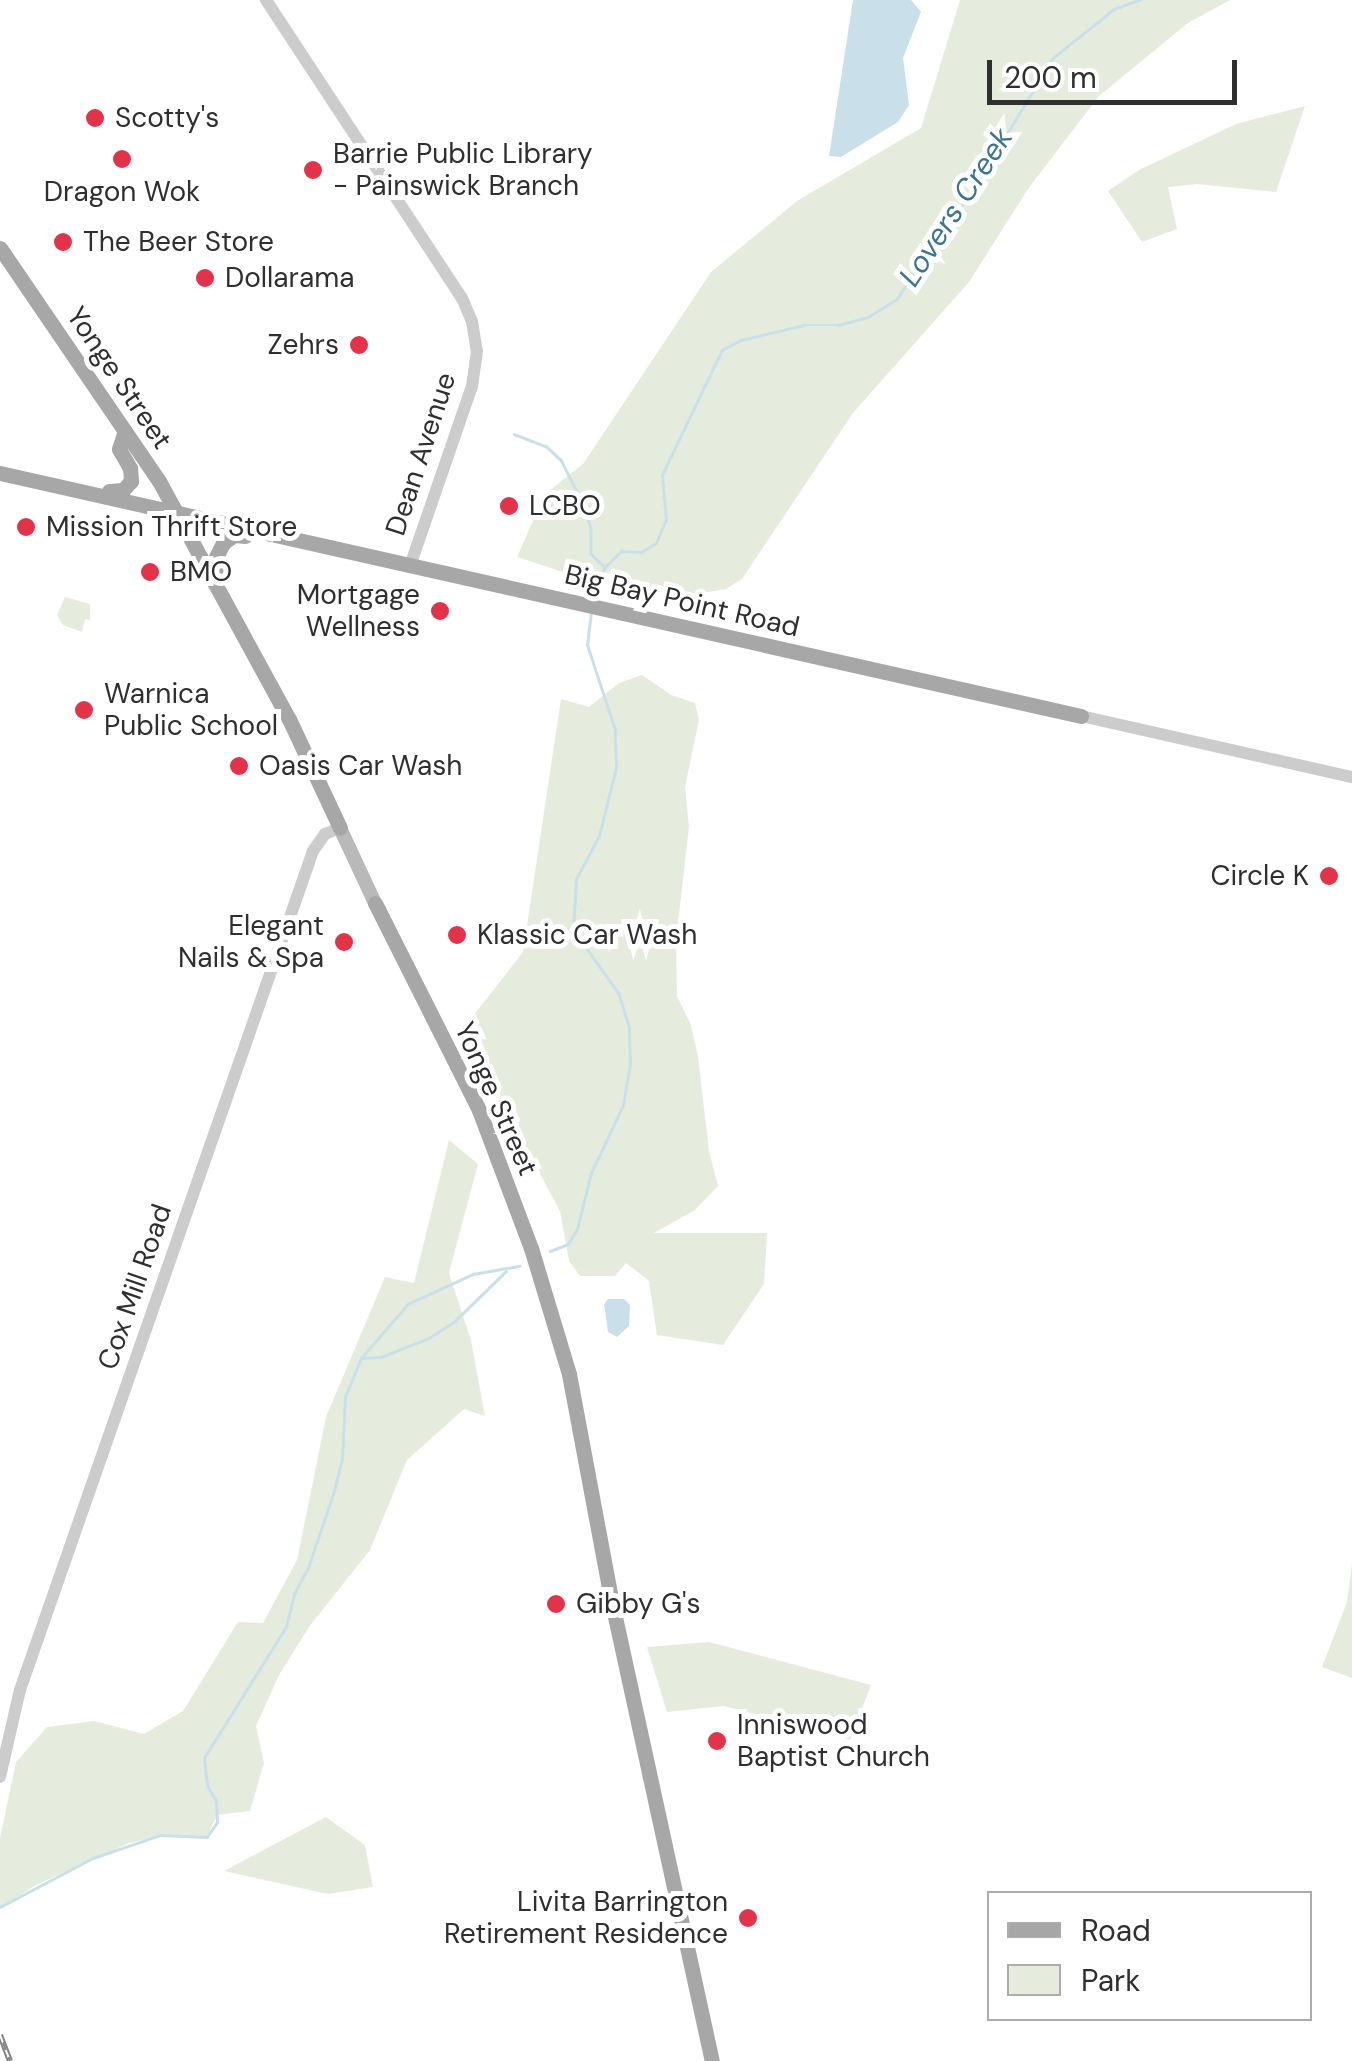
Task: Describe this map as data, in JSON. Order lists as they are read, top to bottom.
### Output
{
  "streets": {
    "main road": ["Yonge Street", "Big Bay Point Road"],
    "street": ["Dean Avenue", "Cox Mill Road"]
  },
  "crossings": [
    ["Yonge Street", "Big Bay Point Road"],
    ["Yonge Street", "Cox Mill Road"],
    ["Dean Avenue", "Big Bay Point Road"]
  ],
  "water": ["Lovers Creek"],
  "places": [
    "Scotty's",
    "Dragon Wok",
    "Barrie Public Library - Painswick Branch",
    "The Beer Store",
    "Dollarama",
    "Zehrs",
    "LCBO",
    "Mission Thrift Store",
    "BMO",
    "Mortgage Wellness",
    "Warnica Public School",
    "Oasis Car Wash",
    "Circle K",
    "Klassic Car Wash",
    "Elegant Nails & Spa",
    "Gibby G's",
    "Inniswood Baptist Church",
    "Livita Barrington Retirement Residence"
  ],
  "legend": ["Road", "Park"],
  "scale_bar": "200 m"
}
